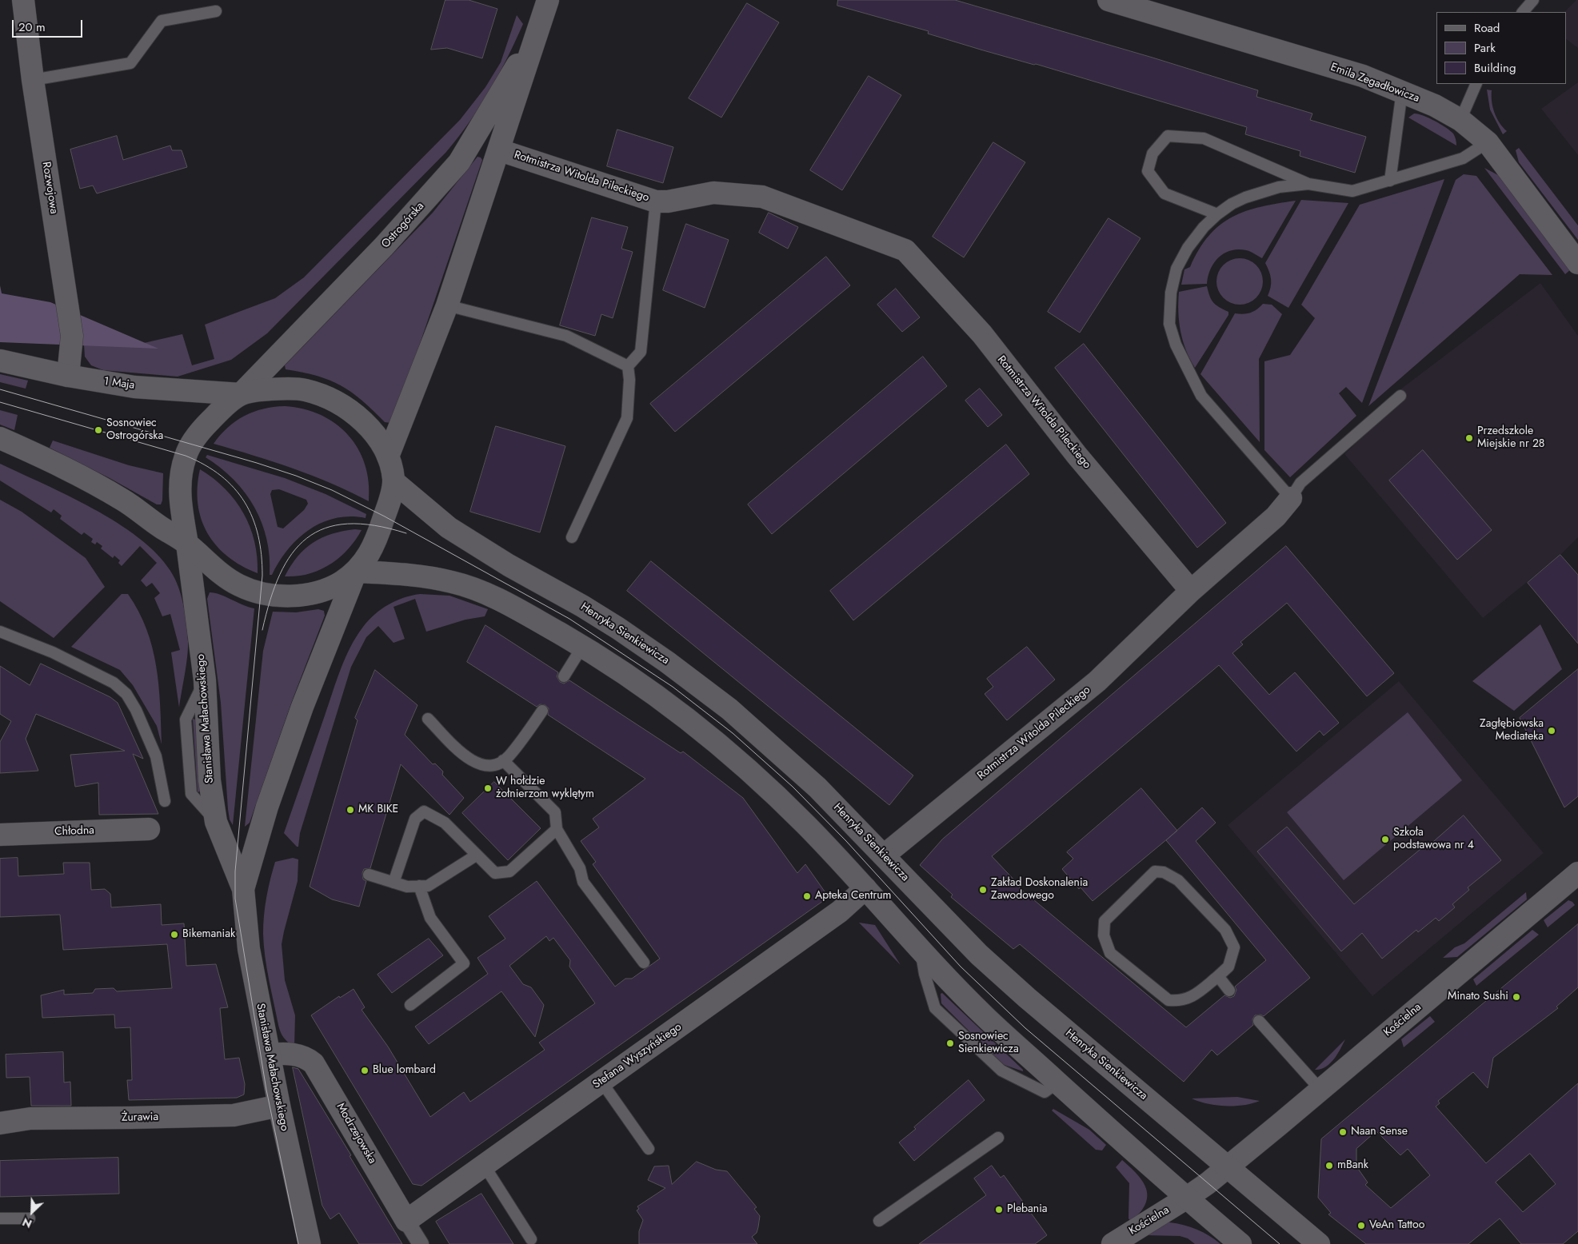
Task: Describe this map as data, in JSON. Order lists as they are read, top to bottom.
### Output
{
  "streets": {
    "street": [
      "Emila Zegadłowicza",
      "Rotmistrza Witolda Pileckiego",
      "Rozwojowa",
      "Ostrogórska",
      "1 Maja",
      "Henryka Sienkiewicza",
      "Stanisława Małachowskiego",
      "Chłodna",
      "Kościelna",
      "Stefana Wyszyńskiego",
      "Żurawia",
      "Modrzejowska"
    ]
  },
  "crossings": [
    ["Rotmistrza Witolda Pileckiego", "Ostrogórska"],
    ["Rotmistrza Witolda Pileckiego", "Henryka Sienkiewicza"],
    ["Rozwojowa", "1 Maja"],
    ["Ostrogórska", "1 Maja"],
    ["Ostrogórska", "Stanisława Małachowskiego"],
    ["1 Maja", "Henryka Sienkiewicza"],
    ["Henryka Sienkiewicza", "Kościelna"],
    ["Stanisława Małachowskiego", "Żurawia"],
    ["Stanisława Małachowskiego", "Modrzejowska"],
    ["Stefana Wyszyńskiego", "Modrzejowska"]
  ],
  "places": [
    "Sosnowiec Ostrogórska",
    "Przedszkole Miejskie nr 28",
    "Zagłębiowska Mediateka",
    "W hołdzie żołnierzom wyklętym",
    "MK BIKE",
    "Szkoła podstawowa nr 4",
    "Zakład Doskonalenia Zawodowego",
    "Apteka Centrum",
    "Bikemaniak",
    "Minato Sushi",
    "Sosnowiec Sienkiewicza",
    "Blue lombard",
    "Naan Sense",
    "mBank",
    "Plebania",
    "VeAn Tattoo"
  ],
  "legend": ["Road", "Park", "Building"],
  "scale_bar": "20 m",
  "north": "bottom left"
}
